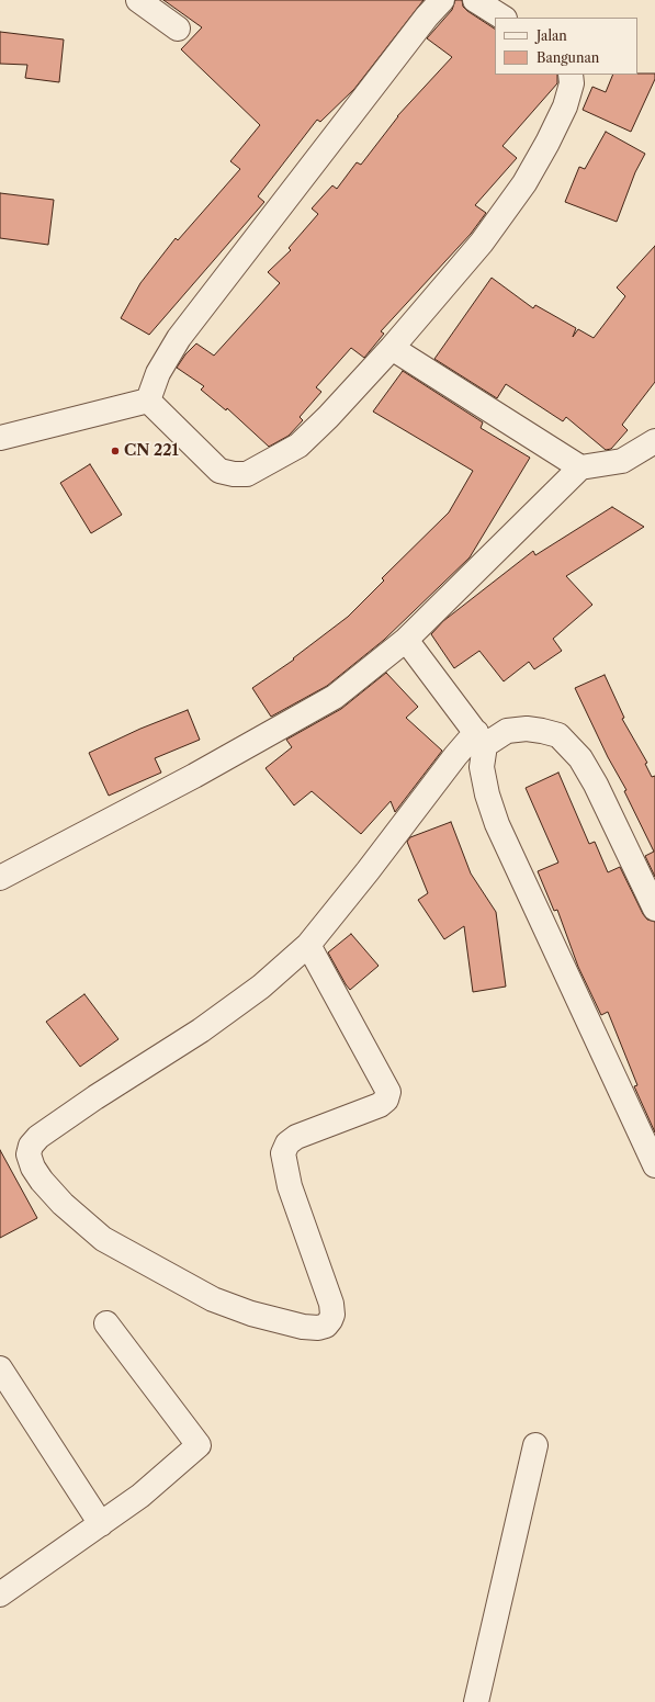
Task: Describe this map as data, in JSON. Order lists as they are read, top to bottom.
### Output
{
  "places": ["CN 221"],
  "legend": ["Jalan", "Bangunan"]
}
